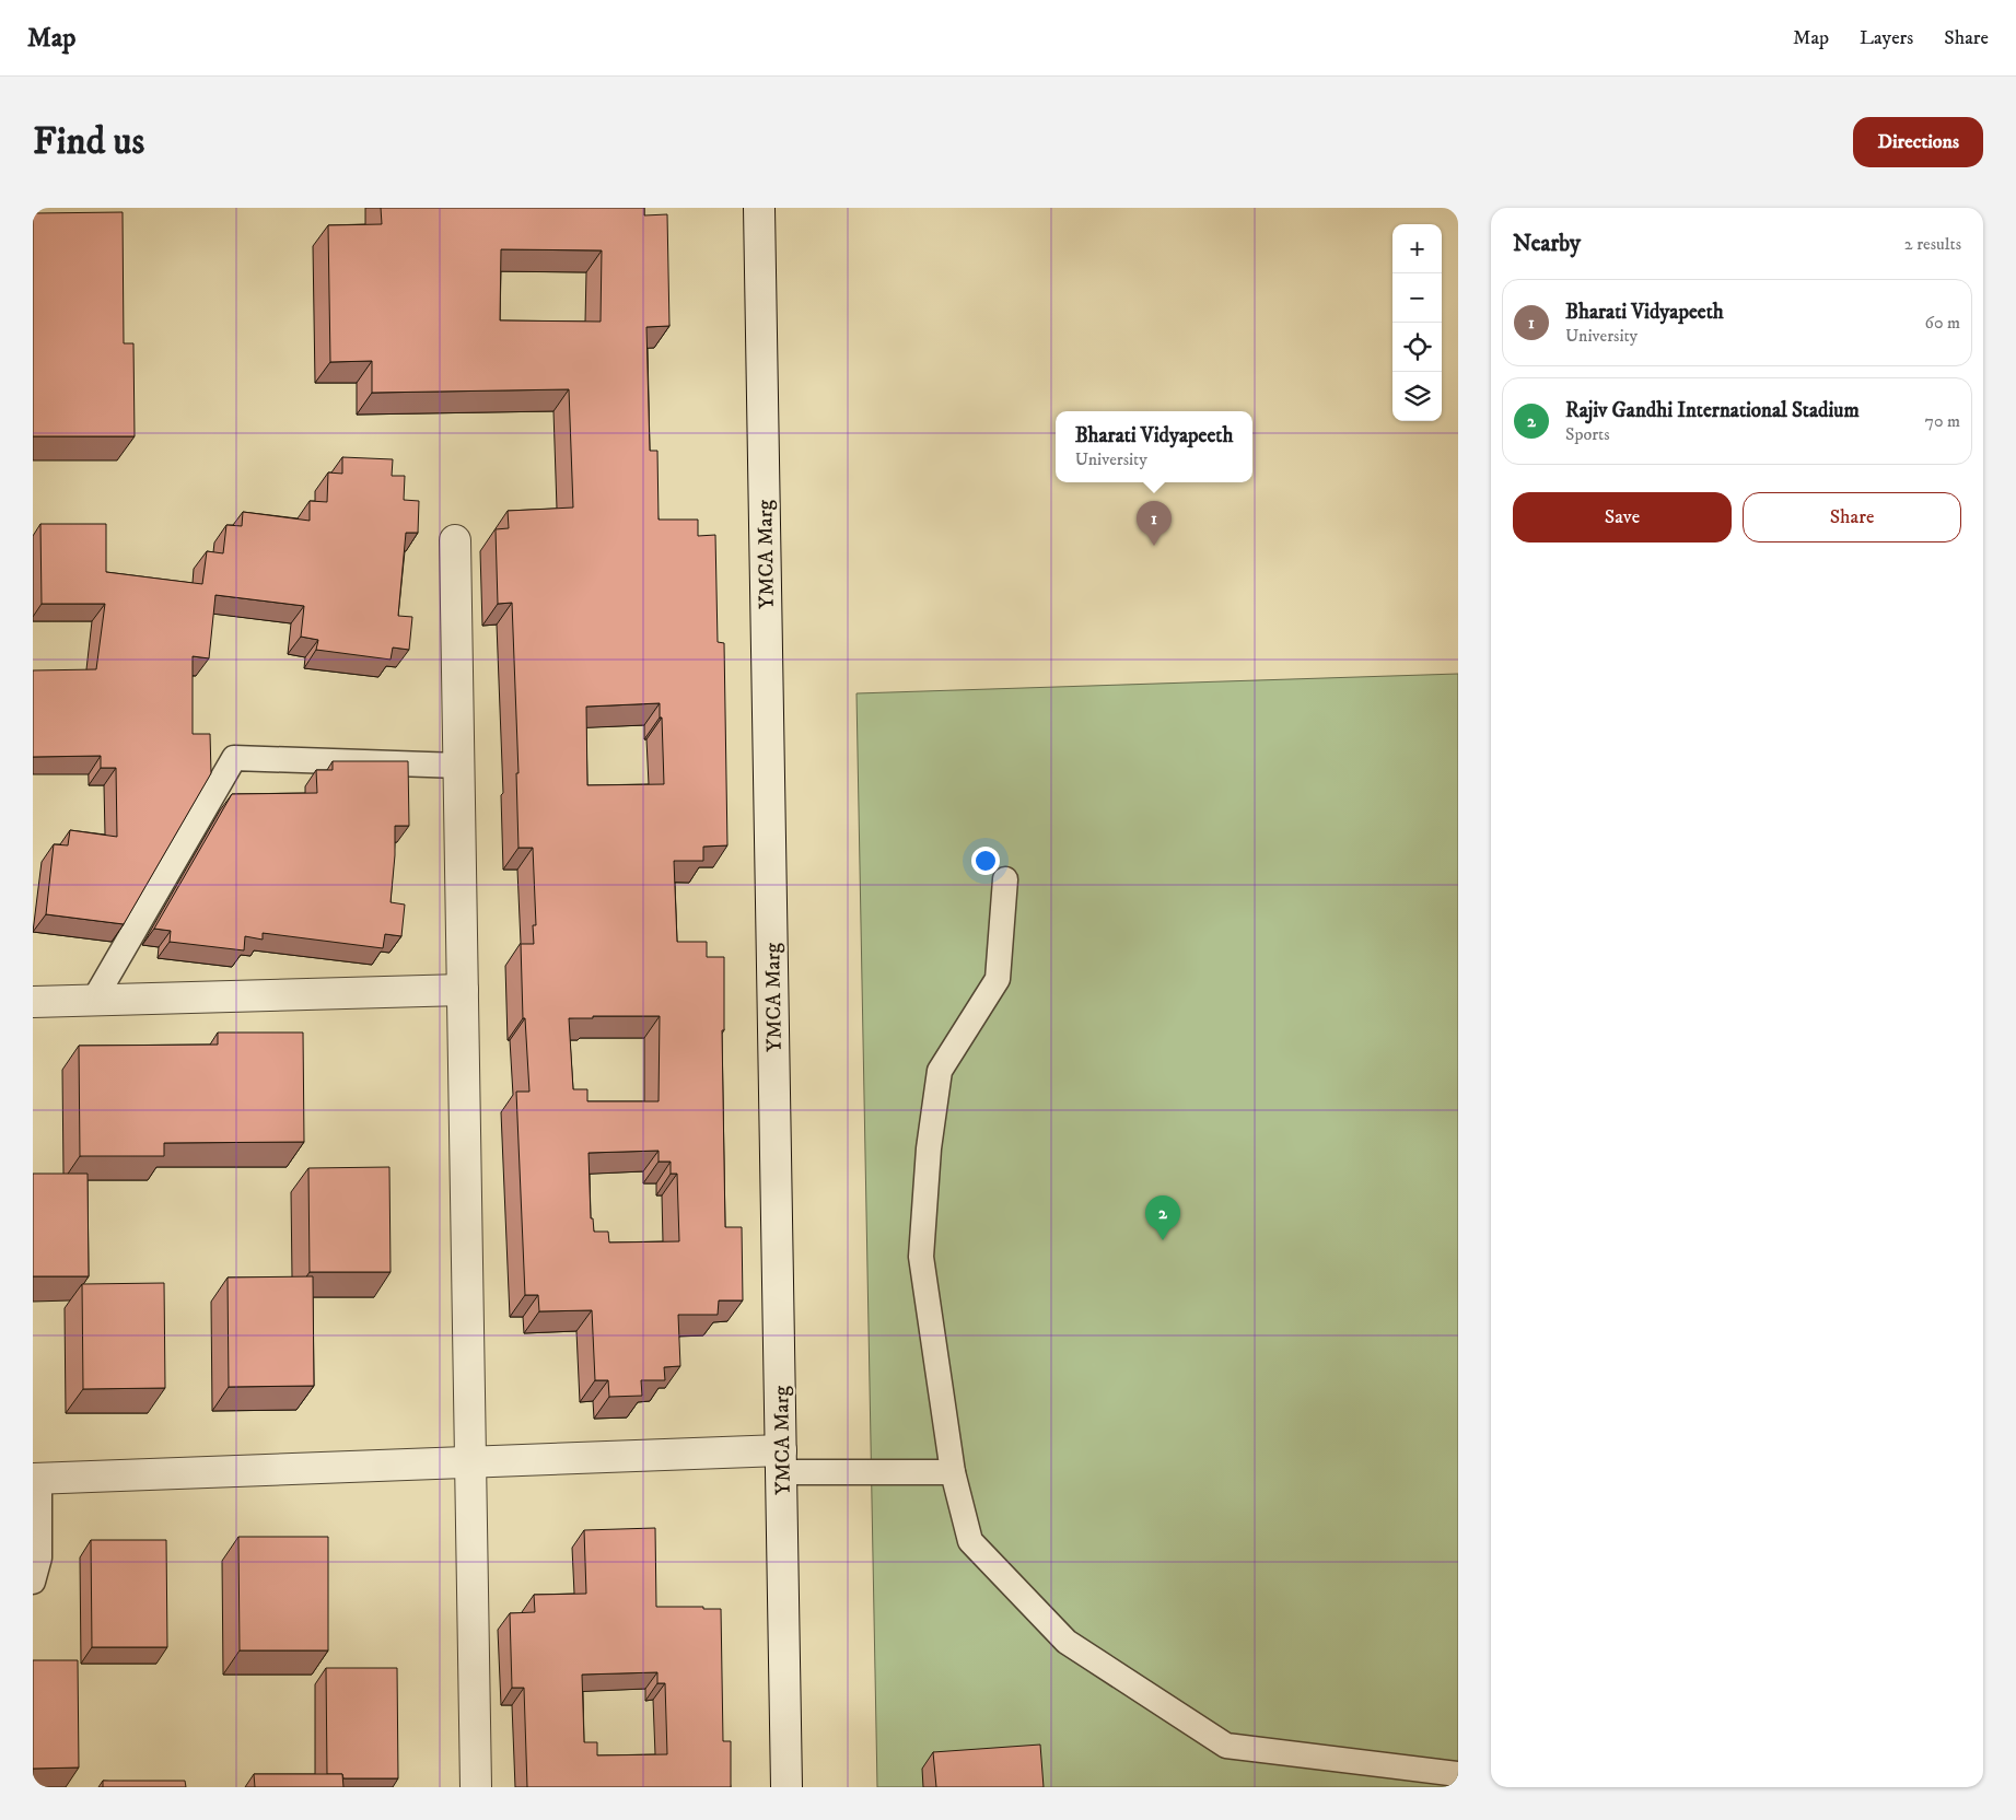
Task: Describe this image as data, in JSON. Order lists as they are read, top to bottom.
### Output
{
  "streets": {
    "street": ["YMCA Marg"]
  },
  "page": {
    "header": "Map",
    "nav": ["Map", "Layers", "Share"],
    "buttons": [
      "Directions",
      ["Save", "Share"]
    ],
    "title": "Find us",
    "heading": ["Nearby", "2 results"],
    "map_buttons": ["+", "−"],
    "list": [
      {
        "mark": "1",
        "name": "Bharati Vidyapeeth",
        "note": "University",
        "value": "60 m"
      },
      {
        "mark": "2",
        "name": "Rajiv Gandhi International Stadium",
        "note": "Sports",
        "value": "70 m"
      }
    ],
    "popup": ["Bharati Vidyapeeth", "University"],
    "pins": ["1", "2"]
  }
}
